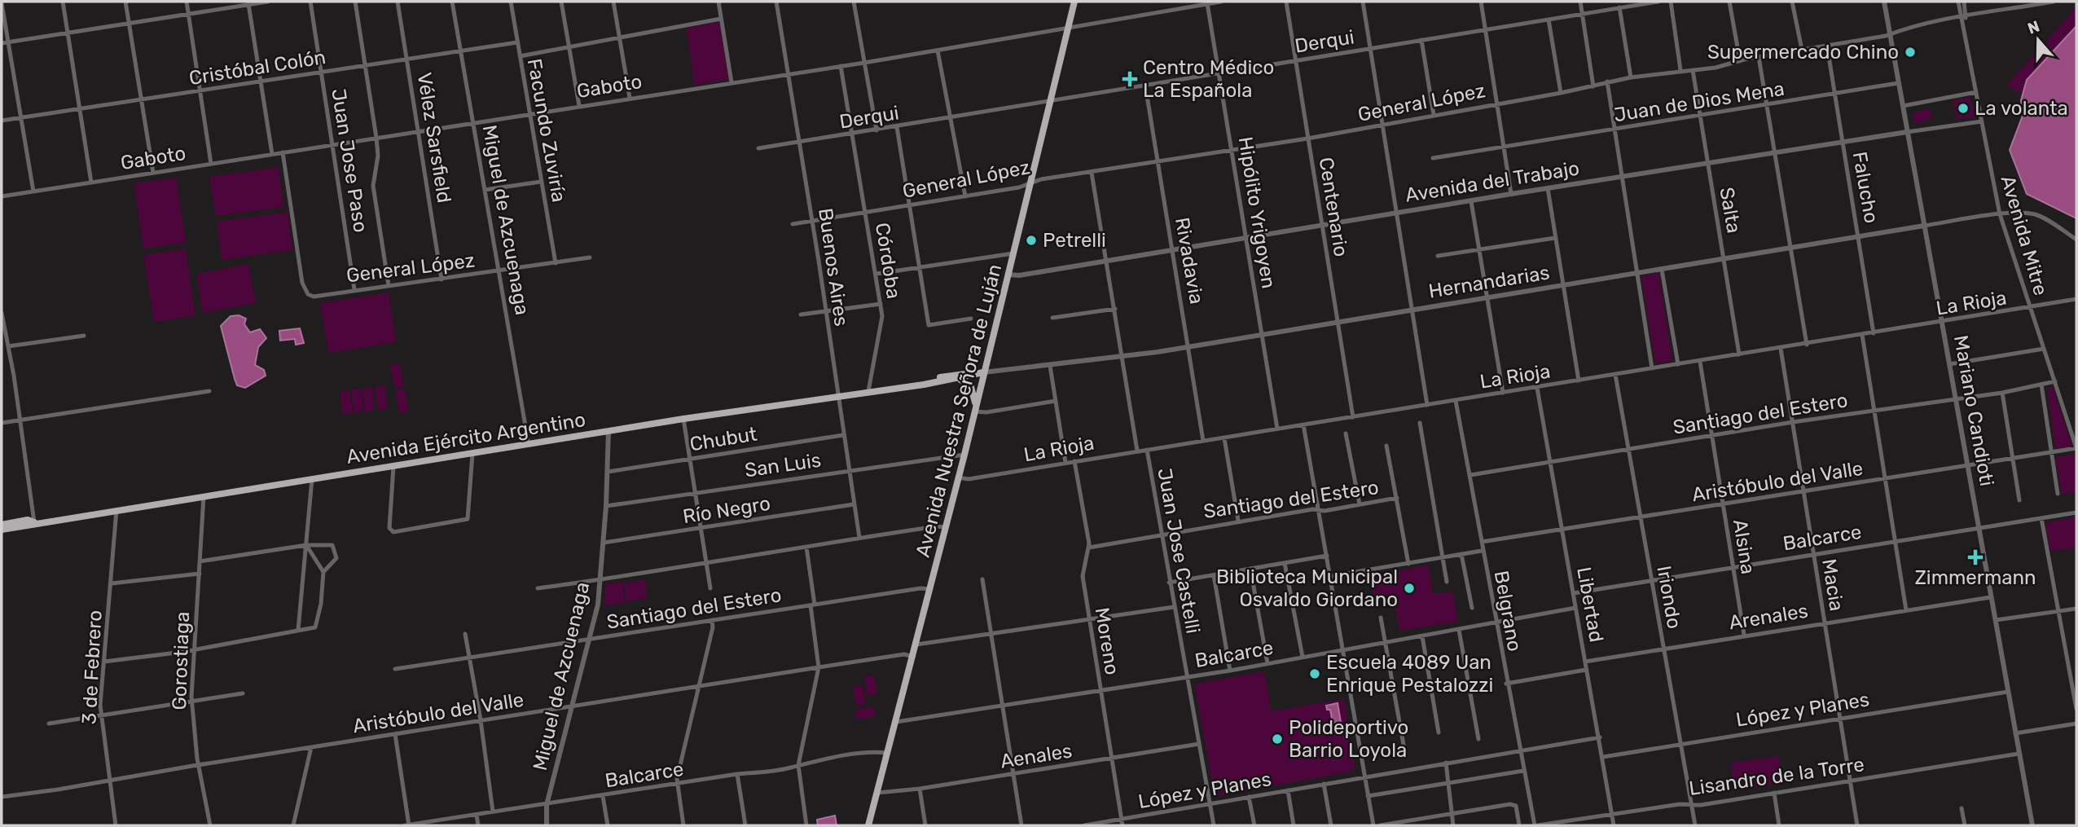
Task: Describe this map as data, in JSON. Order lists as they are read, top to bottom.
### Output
{
  "streets": {
    "main road": ["Avenida Nuestra Señora de Luján", "Avenida Ejército Argentino"],
    "street": [
      "Derqui",
      "Cristóbal Colón",
      "Gaboto",
      "Juan de Dios Mena",
      "General López",
      "Facundo Zuviría",
      "Vélez Sarsfield",
      "Juan Jose Paso",
      "Avenida del Trabajo",
      "Falucho",
      "Centenario",
      "Salta",
      "Hipólito Yrigoyen",
      "Miguel de Azcuenaga",
      "Avenida Mitre",
      "Córdoba",
      "Rivadavia",
      "Buenos Aires",
      "Hernandarias",
      "La Rioja",
      "Mariano Candioti",
      "Santiago del Estero",
      "Chubut",
      "San Luis",
      "Aristóbulo del Valle",
      "Río Negro",
      "Balcarce",
      "Alsina",
      "Juan Jose Castelli",
      "Macia",
      "Iriondo",
      "Libertad",
      "Belgrano",
      "Arenales",
      "Moreno",
      "Gorostiaga",
      "3 de Febrero",
      "López y Planes",
      "Aenales",
      "Lisandro de la Torre"
    ]
  },
  "crossings": [
    ["Derqui", "Centenario"],
    ["Derqui", "Hipólito Yrigoyen"],
    ["Derqui", "Córdoba"],
    ["Derqui", "Rivadavia"],
    ["Derqui", "Buenos Aires"],
    ["Derqui", "Avenida Nuestra Señora de Luján"],
    ["Cristóbal Colón", "Facundo Zuviría"],
    ["Cristóbal Colón", "Vélez Sarsfield"],
    ["Cristóbal Colón", "Juan Jose Paso"],
    ["Cristóbal Colón", "Miguel de Azcuenaga"],
    ["Gaboto", "General López"],
    ["Gaboto", "Facundo Zuviría"],
    ["Gaboto", "Vélez Sarsfield"],
    ["Gaboto", "Juan Jose Paso"],
    ["Gaboto", "Hipólito Yrigoyen"],
    ["Gaboto", "Miguel de Azcuenaga"],
    ["Gaboto", "Córdoba"],
    ["Gaboto", "Buenos Aires"],
    ["Gaboto", "Avenida Nuestra Señora de Luján"],
    ["Juan de Dios Mena", "Falucho"],
    ["Juan de Dios Mena", "Salta"],
    ["Juan de Dios Mena", "Mariano Candioti"],
    ["General López", "Facundo Zuviría"],
    ["General López", "Vélez Sarsfield"],
    ["General López", "Juan Jose Paso"],
    ["General López", "Falucho"],
    ["General López", "Centenario"],
    ["General López", "Salta"],
    ["General López", "Hipólito Yrigoyen"],
    ["General López", "Miguel de Azcuenaga"],
    ["General López", "Avenida Mitre"],
    ["General López", "Córdoba"],
    ["General López", "Rivadavia"],
    ["General López", "Buenos Aires"],
    ["General López", "Avenida Nuestra Señora de Luján"],
    ["General López", "Mariano Candioti"],
    ["General López", "Juan Jose Castelli"],
    ["Avenida del Trabajo", "Falucho"],
    ["Avenida del Trabajo", "Centenario"],
    ["Avenida del Trabajo", "Salta"],
    ["Avenida del Trabajo", "Hipólito Yrigoyen"],
    ["Avenida del Trabajo", "Avenida Mitre"],
    ["Avenida del Trabajo", "Rivadavia"],
    ["Avenida del Trabajo", "Avenida Nuestra Señora de Luján"],
    ["Avenida del Trabajo", "Mariano Candioti"],
    ["Avenida del Trabajo", "Juan Jose Castelli"],
    ["Falucho", "Hernandarias"],
    ["Falucho", "La Rioja"],
    ["Centenario", "Hernandarias"],
    ["Centenario", "La Rioja"],
    ["Salta", "Hernandarias"],
    ["Salta", "La Rioja"],
    ["Hipólito Yrigoyen", "Hernandarias"],
    ["Hipólito Yrigoyen", "La Rioja"],
    ["Miguel de Azcuenaga", "Santiago del Estero"],
    ["Miguel de Azcuenaga", "Avenida Ejército Argentino"],
    ["Miguel de Azcuenaga", "Chubut"],
    ["Miguel de Azcuenaga", "San Luis"],
    ["Miguel de Azcuenaga", "Aristóbulo del Valle"],
    ["Miguel de Azcuenaga", "Río Negro"],
    ["Miguel de Azcuenaga", "Balcarce"],
    ["Avenida Mitre", "Hernandarias"],
    ["Avenida Mitre", "La Rioja"],
    ["Avenida Mitre", "Santiago del Estero"],
    ["Avenida Mitre", "Aristóbulo del Valle"],
    ["Córdoba", "Avenida Ejército Argentino"],
    ["Rivadavia", "Hernandarias"],
    ["Rivadavia", "La Rioja"],
    ["Buenos Aires", "Avenida Ejército Argentino"],
    ["Buenos Aires", "Chubut"],
    ["Buenos Aires", "San Luis"],
    ["Buenos Aires", "Río Negro"],
    ["Hernandarias", "Avenida Nuestra Señora de Luján"],
    ["Hernandarias", "Mariano Candioti"],
    ["Hernandarias", "Avenida Ejército Argentino"],
    ["Hernandarias", "Juan Jose Castelli"],
    ["La Rioja", "Avenida Nuestra Señora de Luján"],
    ["La Rioja", "Mariano Candioti"],
    ["La Rioja", "Alsina"],
    ["La Rioja", "Juan Jose Castelli"],
    ["La Rioja", "Macia"],
    ["La Rioja", "Iriondo"],
    ["La Rioja", "Libertad"],
    ["La Rioja", "Belgrano"],
    ["La Rioja", "Moreno"],
    ["Avenida Nuestra Señora de Luján", "Santiago del Estero"],
    ["Avenida Nuestra Señora de Luján", "Avenida Ejército Argentino"],
    ["Avenida Nuestra Señora de Luján", "San Luis"],
    ["Avenida Nuestra Señora de Luján", "Aristóbulo del Valle"],
    ["Avenida Nuestra Señora de Luján", "Balcarce"],
    ["Avenida Nuestra Señora de Luján", "Aenales"],
    ["Mariano Candioti", "Santiago del Estero"],
    ["Mariano Candioti", "Aristóbulo del Valle"],
    ["Mariano Candioti", "Balcarce"],
    ["Mariano Candioti", "Arenales"],
    ["Mariano Candioti", "López y Planes"],
    ["Mariano Candioti", "Lisandro de la Torre"],
    ["Santiago del Estero", "Alsina"],
    ["Santiago del Estero", "Juan Jose Castelli"],
    ["Santiago del Estero", "Macia"],
    ["Santiago del Estero", "Iriondo"],
    ["Santiago del Estero", "Libertad"],
    ["Santiago del Estero", "Belgrano"],
    ["Santiago del Estero", "Moreno"],
    ["Avenida Ejército Argentino", "Gorostiaga"],
    ["Avenida Ejército Argentino", "3 de Febrero"],
    ["Aristóbulo del Valle", "Alsina"],
    ["Aristóbulo del Valle", "Macia"],
    ["Aristóbulo del Valle", "Iriondo"],
    ["Aristóbulo del Valle", "Libertad"],
    ["Aristóbulo del Valle", "Belgrano"],
    ["Aristóbulo del Valle", "Gorostiaga"],
    ["Aristóbulo del Valle", "3 de Febrero"],
    ["Balcarce", "Alsina"],
    ["Balcarce", "Juan Jose Castelli"],
    ["Balcarce", "Macia"],
    ["Balcarce", "Iriondo"],
    ["Balcarce", "Libertad"],
    ["Balcarce", "Belgrano"],
    ["Balcarce", "Moreno"],
    ["Alsina", "Arenales"],
    ["Juan Jose Castelli", "López y Planes"],
    ["Juan Jose Castelli", "Aenales"],
    ["Macia", "Arenales"],
    ["Macia", "López y Planes"],
    ["Macia", "Lisandro de la Torre"],
    ["Iriondo", "Arenales"],
    ["Iriondo", "López y Planes"],
    ["Iriondo", "Lisandro de la Torre"],
    ["Libertad", "Arenales"],
    ["Libertad", "López y Planes"],
    ["Libertad", "Lisandro de la Torre"],
    ["Belgrano", "López y Planes"],
    ["Belgrano", "Lisandro de la Torre"],
    ["Moreno", "López y Planes"],
    ["Moreno", "Aenales"]
  ],
  "places": {
    "other": [
      "Supermercado Chino",
      "La volanta",
      "Petrelli",
      "Biblioteca Municipal Osvaldo Giordano",
      "Escuela 4089 Uan Enrique Pestalozzi",
      "Polideportivo Barrio Loyola"
    ],
    "health": ["Centro Médico La Española", "Zimmermann"]
  },
  "north": "top"
}
